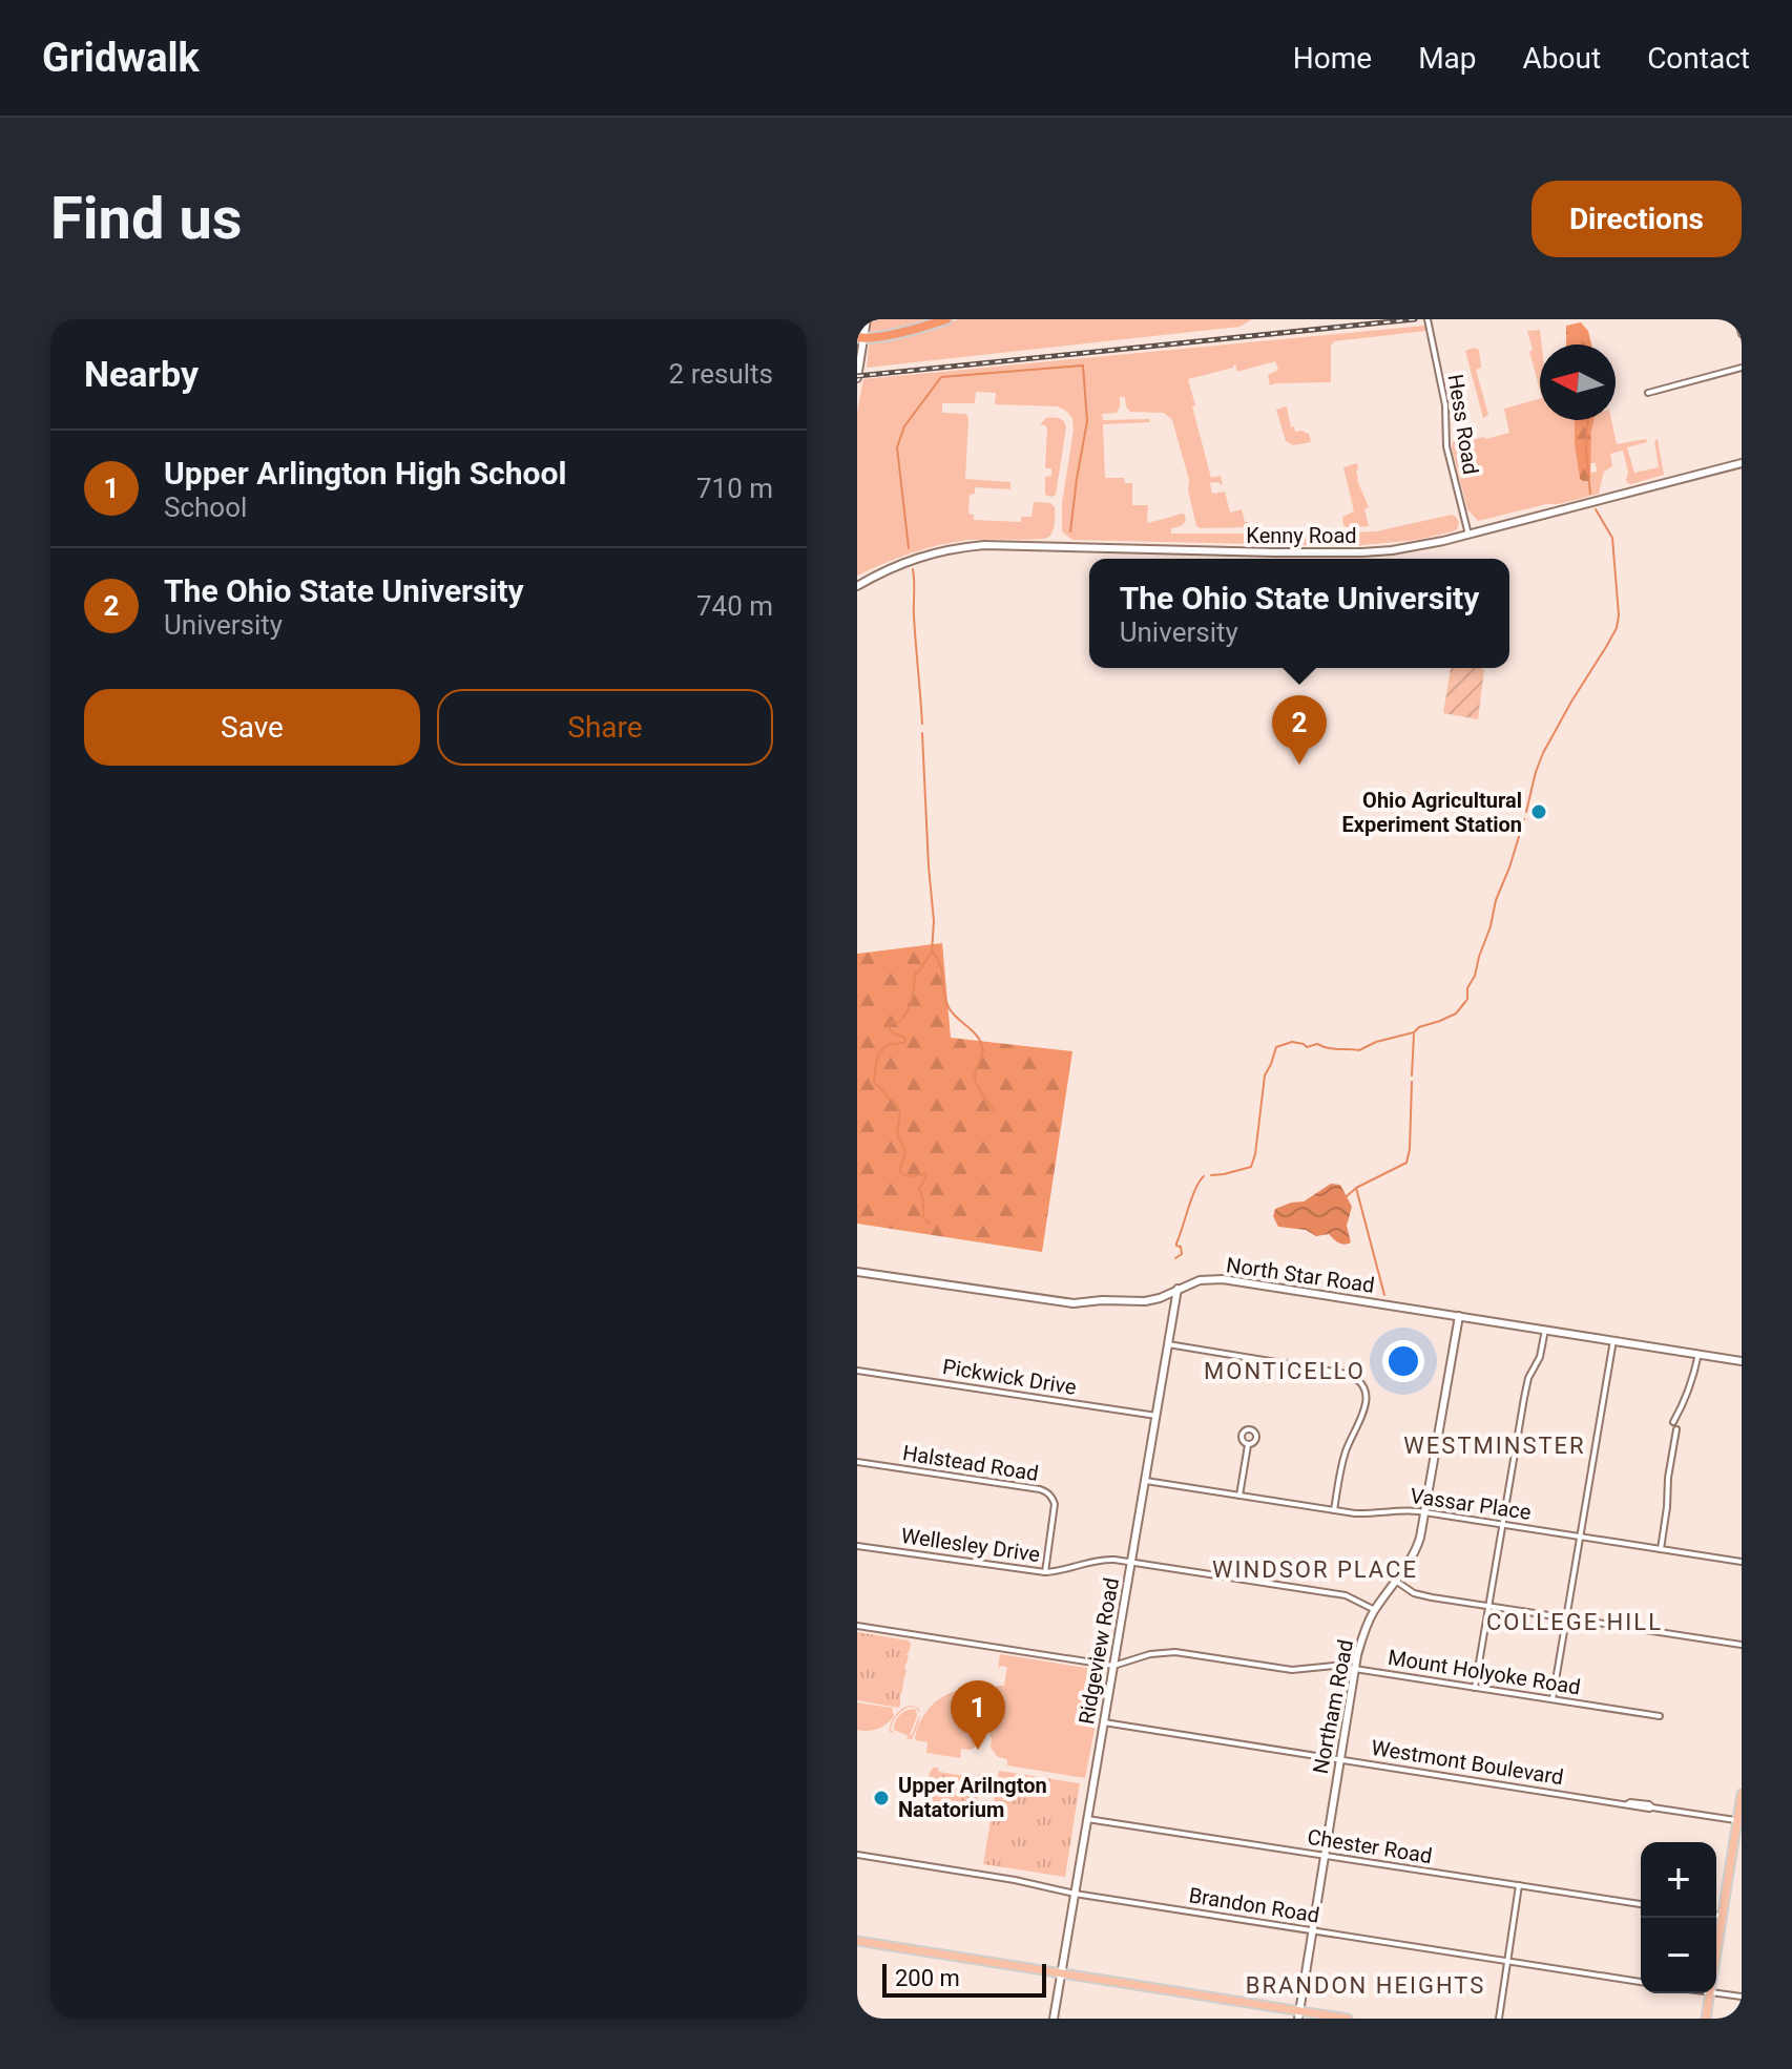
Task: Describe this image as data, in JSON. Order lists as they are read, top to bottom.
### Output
{
  "streets": {
    "street": [
      "Hess Road",
      "Kenny Road",
      "North Star Road",
      "Pickwick Drive",
      "Halstead Road",
      "Vassar Place",
      "Wellesley Drive",
      "Ridgeview Road",
      "Mount Holyoke Road",
      "Northam Road",
      "Westmont Boulevard",
      "Chester Road",
      "Brandon Road"
    ]
  },
  "crossings": [
    ["Hess Road", "Kenny Road"],
    ["North Star Road", "Ridgeview Road"],
    ["North Star Road", "Northam Road"],
    ["Pickwick Drive", "Ridgeview Road"],
    ["Halstead Road", "Wellesley Drive"],
    ["Vassar Place", "Ridgeview Road"],
    ["Vassar Place", "Northam Road"],
    ["Wellesley Drive", "Ridgeview Road"],
    ["Wellesley Drive", "Northam Road"],
    ["Ridgeview Road", "Mount Holyoke Road"],
    ["Ridgeview Road", "Westmont Boulevard"],
    ["Ridgeview Road", "Chester Road"],
    ["Ridgeview Road", "Brandon Road"],
    ["Mount Holyoke Road", "Northam Road"],
    ["Northam Road", "Westmont Boulevard"],
    ["Northam Road", "Chester Road"],
    ["Northam Road", "Brandon Road"]
  ],
  "districts": [
    "MONTICELLO",
    "WESTMINSTER",
    "WINDSOR PLACE",
    "COLLEGE HILL",
    "BRANDON HEIGHTS"
  ],
  "places": ["Ohio Agricultural Experiment Station", "Upper Arilngton Natatorium"],
  "scale_bar": "200 m",
  "north": "left",
  "page": {
    "header": "Gridwalk",
    "nav": [
      "Home",
      "Map",
      "About",
      "Contact"
    ],
    "buttons": [
      "Directions",
      ["Save", "Share"]
    ],
    "title": "Find us",
    "heading": ["Nearby", "2 results"],
    "list": [
      {
        "mark": "1",
        "name": "Upper Arlington High School",
        "note": "School",
        "value": "710 m"
      },
      {
        "mark": "2",
        "name": "The Ohio State University",
        "note": "University",
        "value": "740 m"
      }
    ],
    "popup": ["The Ohio State University", "University"],
    "pins": ["2", "1"],
    "map_buttons": ["+", "−"],
    "scale": "200 m"
  }
}
